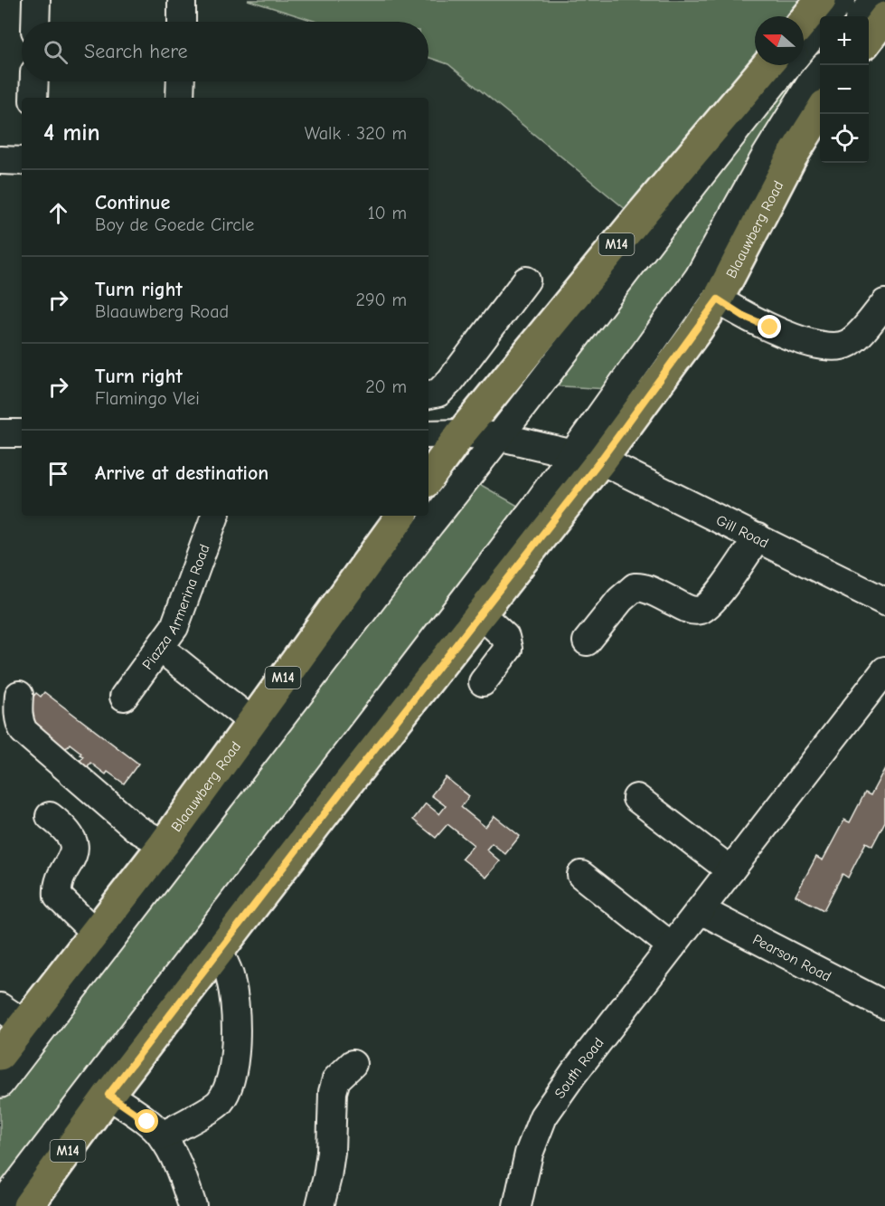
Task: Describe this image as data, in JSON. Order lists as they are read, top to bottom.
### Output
{
  "streets": {
    "main road": ["Blaauwberg Road", "M14"],
    "street": [
      "Gill Road",
      "Piazza Armerina Road",
      "Pearson Road",
      "South Road"
    ]
  },
  "crossings": [
    ["Blaauwberg Road", "Gill Road"],
    ["M14", "Gill Road"],
    ["Pearson Road", "South Road"]
  ],
  "north": "left",
  "page": {
    "map_buttons": ["+", "−"],
    "search": "Search here",
    "heading": ["4 min", "Walk · 320 m"],
    "list": [
      ["Continue", "Boy de Goede Circle", "10 m"],
      ["Turn right", "Blaauwberg Road", "290 m"],
      ["Turn right", "Flamingo Vlei", "20 m"],
      "Arrive at destination"
    ]
  }
}
